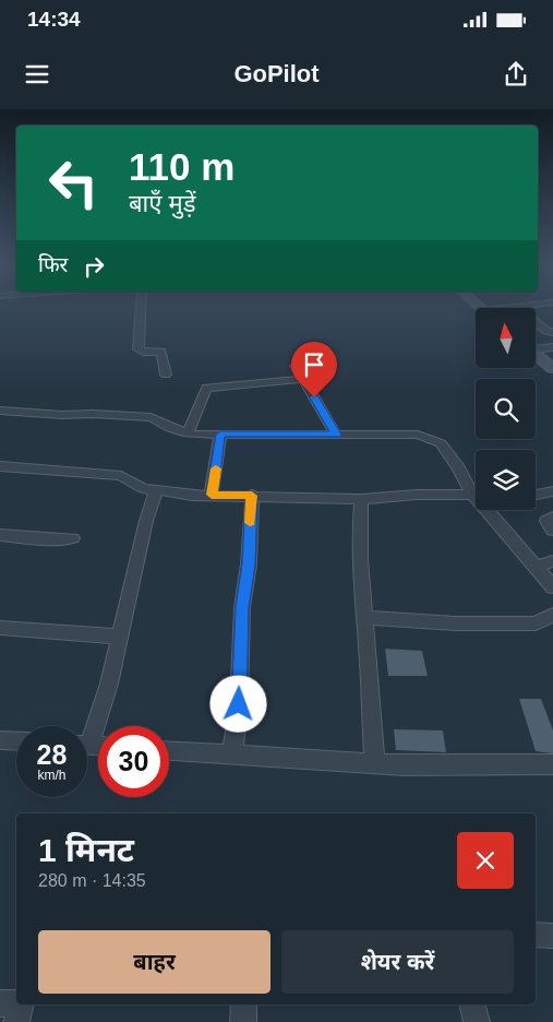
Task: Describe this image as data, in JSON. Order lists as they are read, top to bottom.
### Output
{
  "north": "top",
  "page": {
    "status": "14:34",
    "header": "GoPilot",
    "turn": ["110 m", "बाएँ मुड़ें"],
    "then": "फिर",
    "speed": "28 km/h",
    "limit": "30",
    "heading": ["1 मिनट", "280 m · 14:35"],
    "buttons": ["बाहर", "शेयर करें"]
  }
}
